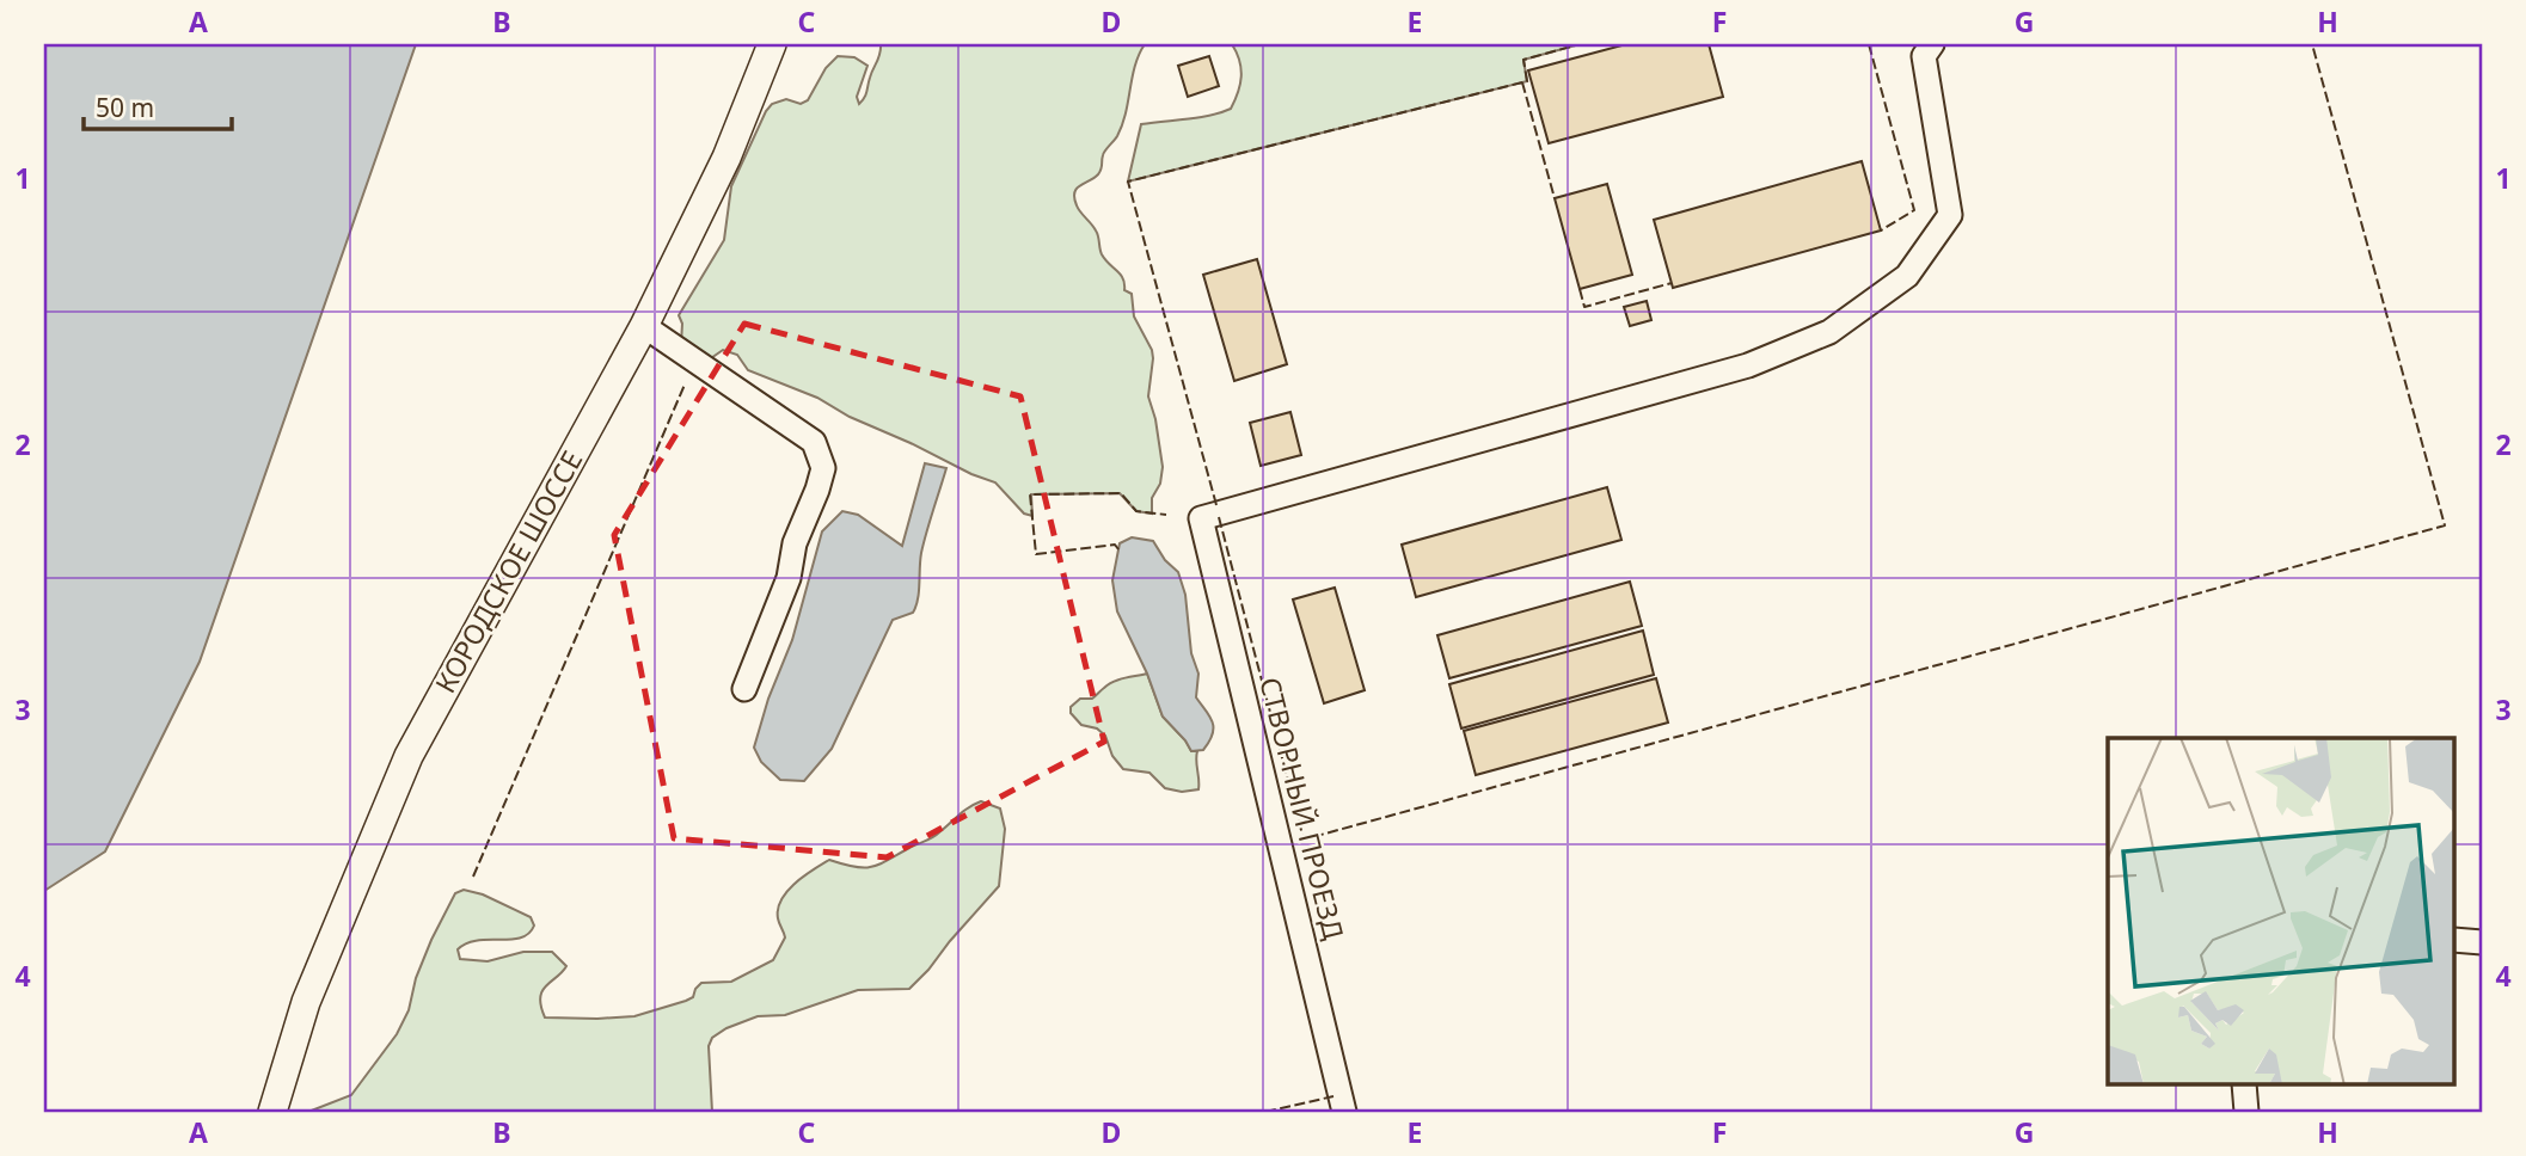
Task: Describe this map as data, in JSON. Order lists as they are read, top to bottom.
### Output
{
  "streets": {
    "main road": ["КОРОДСКОЕ ШОССЕ"],
    "street": ["СТВОРНЫЙ ПРОЕЗД"]
  },
  "scale_bar": "50 m",
  "grid": {
    "columns": [
      "A",
      "B",
      "C",
      "D",
      "E",
      "F",
      "G",
      "H"
    ],
    "rows": [
      "1",
      "2",
      "3",
      "4"
    ]
  }
}
